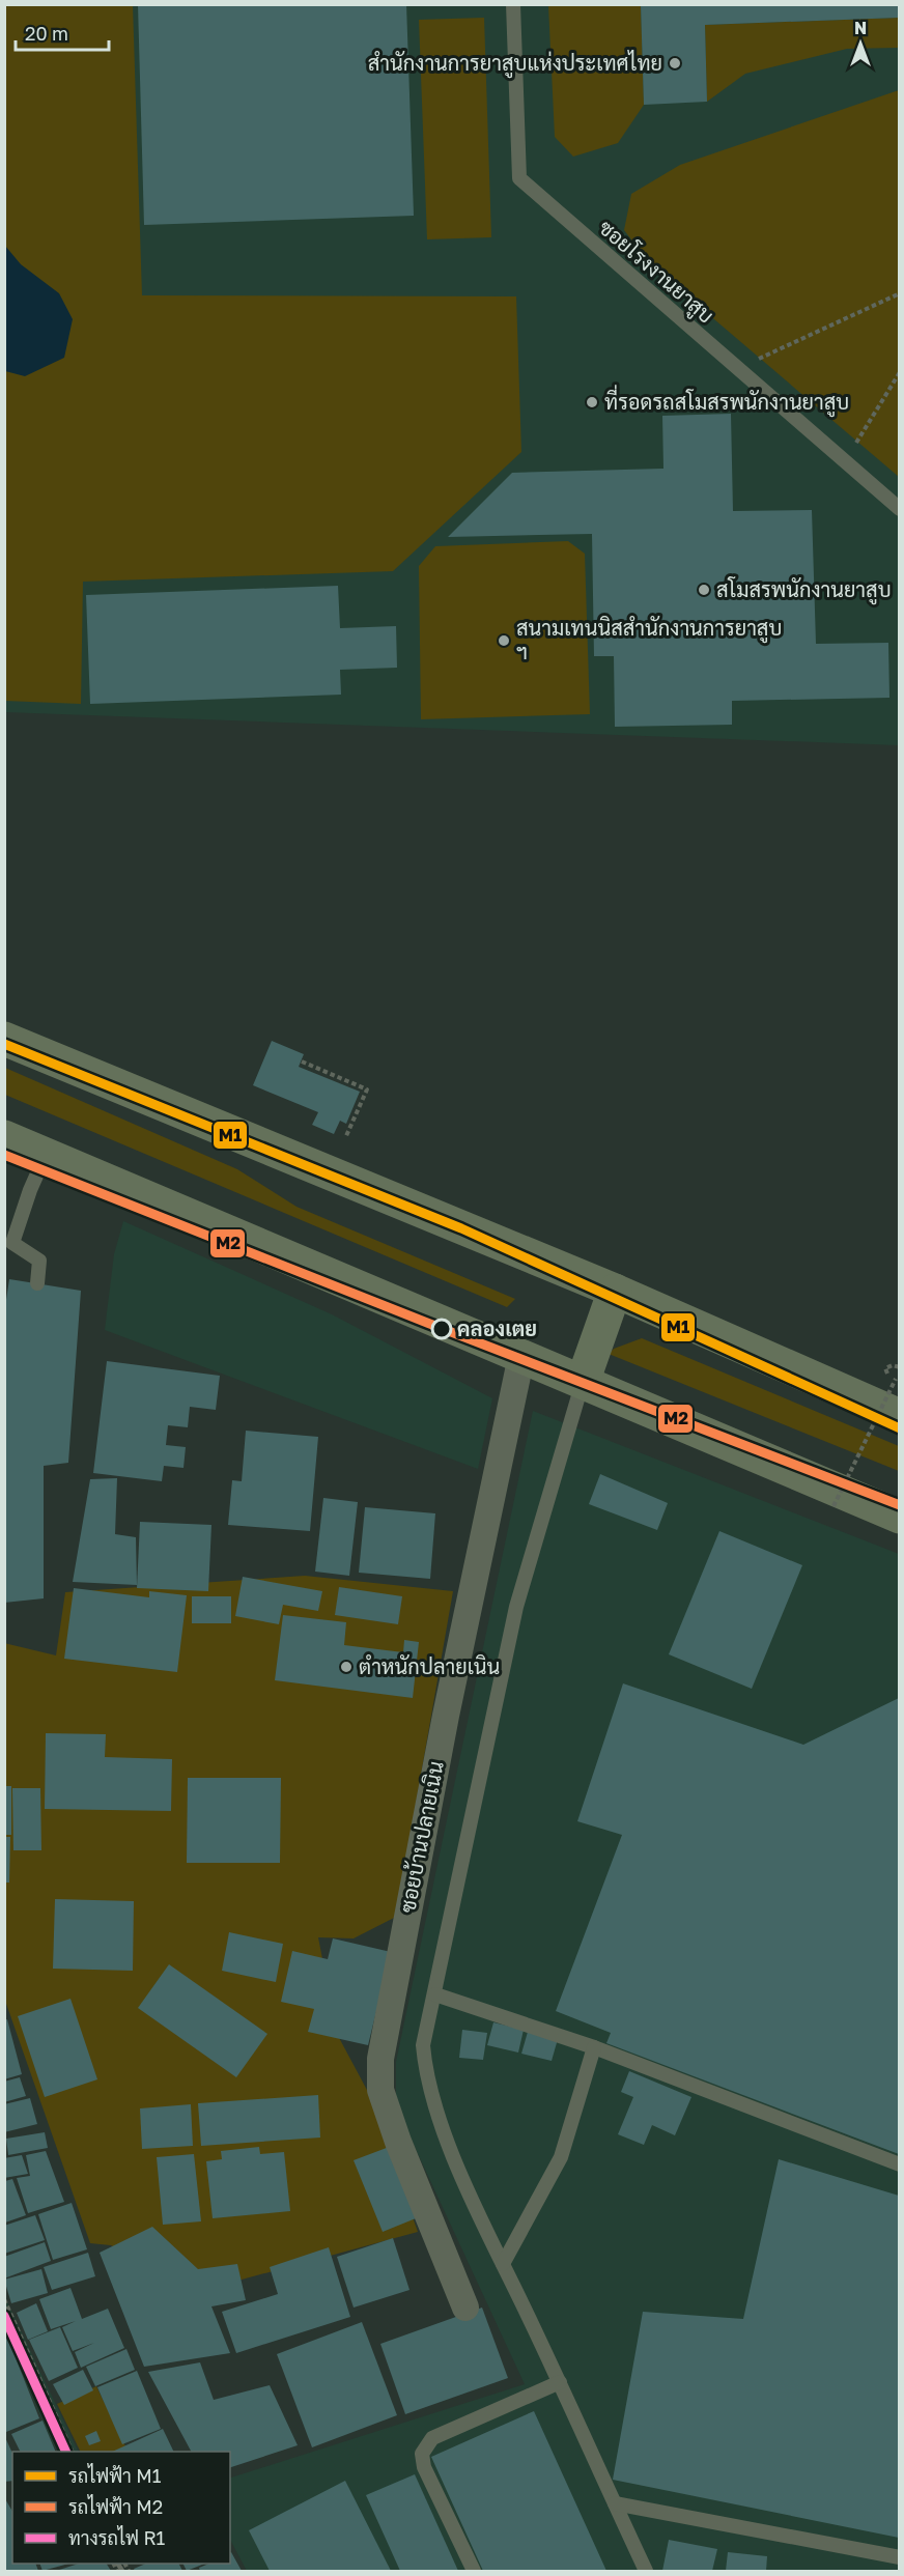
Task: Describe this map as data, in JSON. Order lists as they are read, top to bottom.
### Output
{
  "streets": {
    "street": ["ซอยบ้านปลายเนิน"],
    "lane": ["ซอยโรงงานยาสูบ"]
  },
  "places": [
    "สำนักงานการยาสูบแห่งประเทศไทย",
    "ที่รอดรถสโมสรพนักงานยาสูบ",
    "สโมสรพนักงานยาสูบ",
    "สนามเทนนิสสำนักงานการยาสูบ ฯ",
    "คลองเตย",
    "ตำหนักปลายเนิน"
  ],
  "lines": ["metro line M1", "metro line M2", "rail line R1"],
  "legend": ["รถไฟฟ้า M1", "รถไฟฟ้า M2", "ทางรถไฟ R1"],
  "scale_bar": "20 m",
  "north": "top"
}
